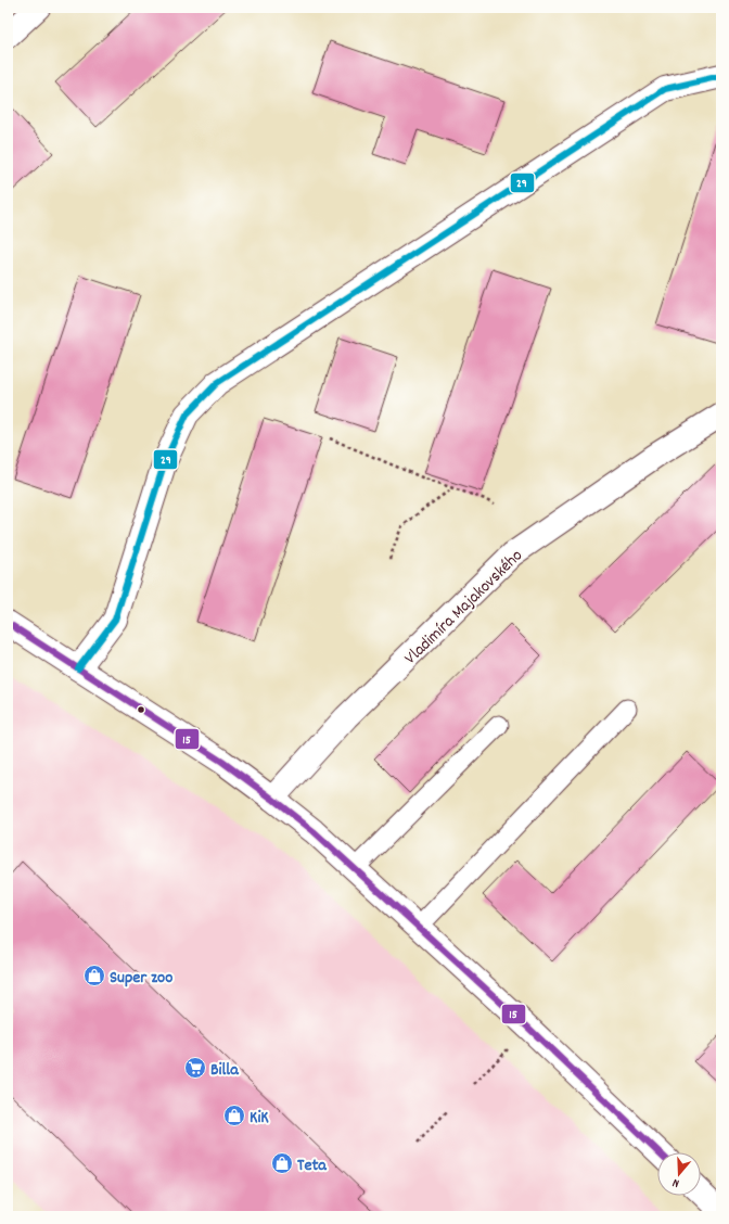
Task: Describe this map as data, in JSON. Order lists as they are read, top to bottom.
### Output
{
  "streets": {
    "street": ["Vladimíra Majakovského"]
  },
  "places": {
    "shop": ["Super zoo", "KiK", "Teta"],
    "supermarket": ["Billa"]
  },
  "lines": ["transit line 29", "transit line 15"],
  "north": "bottom"
}
